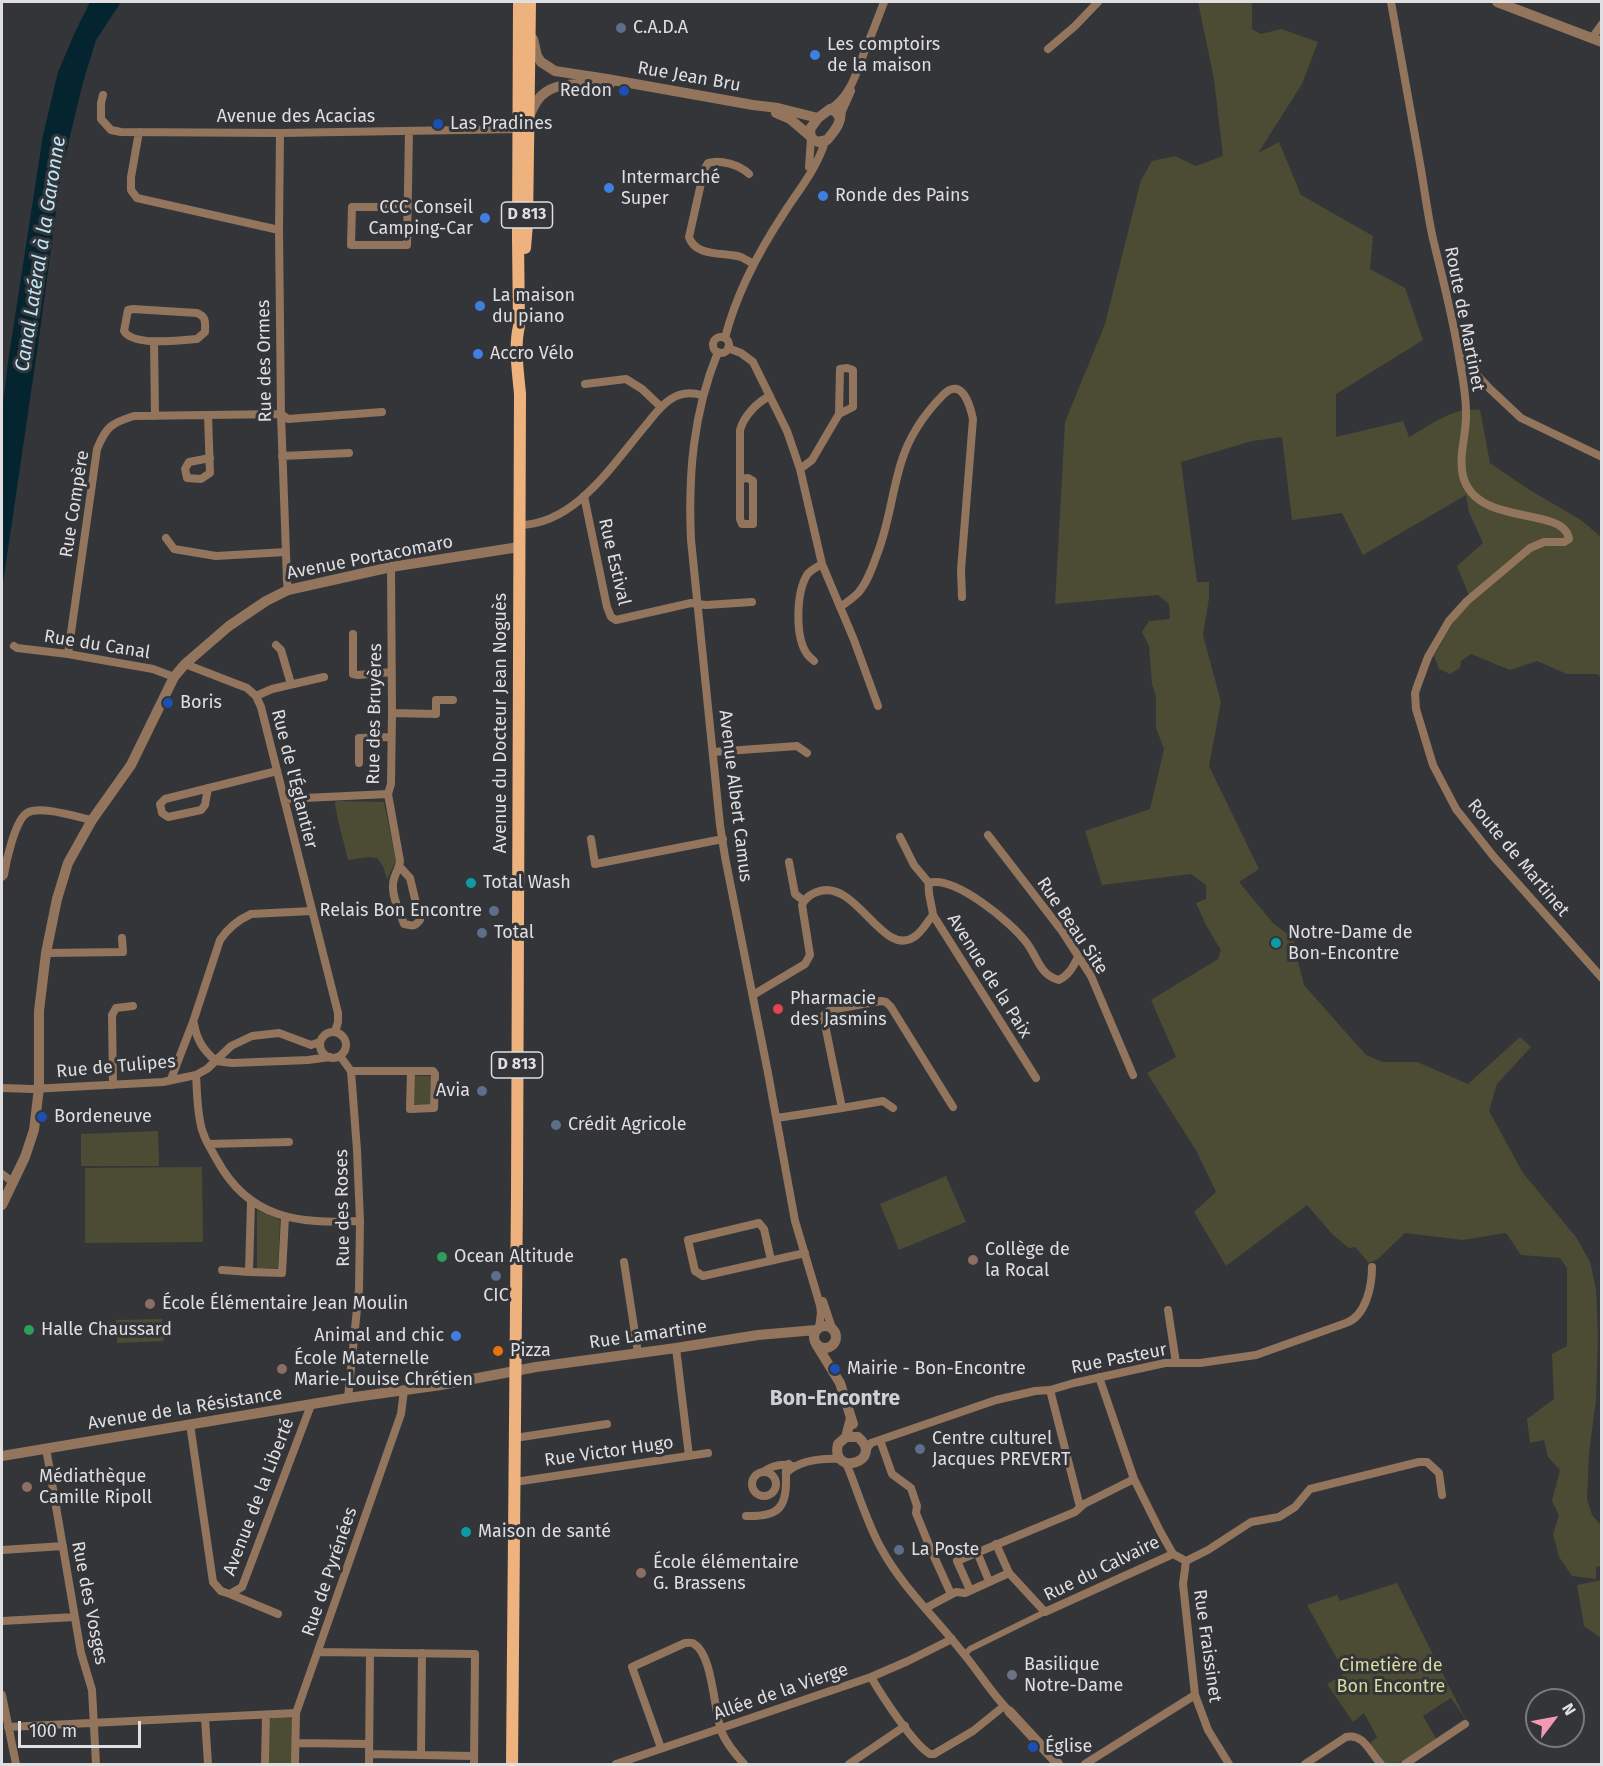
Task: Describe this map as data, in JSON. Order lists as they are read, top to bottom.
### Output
{
  "streets": {
    "main road": ["D 813", "Avenue du Docteur Jean Noguès"],
    "street": [
      "Rue Jean Bru",
      "Avenue des Acacias",
      "Route de Martinet",
      "Rue des Ormes",
      "Rue Compère",
      "Avenue Portacomaro",
      "Rue Estival",
      "Rue du Canal",
      "Rue des Bruyères",
      "Rue de l'Églantier",
      "Avenue Albert Camus",
      "Rue Beau Site",
      "Avenue de la Paix",
      "Rue de Tulipes",
      "Rue des Roses",
      "Rue Lamartine",
      "Rue Pasteur",
      "Avenue de la Résistance",
      "Rue Victor Hugo",
      "Avenue de la Liberté",
      "Rue du Calvaire",
      "Rue de Pyrénées",
      "Rue des Vosges",
      "Rue Fraissinet",
      "Allée de la Vierge"
    ]
  },
  "crossings": [
    ["Rue Jean Bru", "Avenue du Docteur Jean Noguès"],
    ["Rue Jean Bru", "Avenue Albert Camus"],
    ["Avenue des Acacias", "Rue des Ormes"],
    ["Avenue des Acacias", "Avenue du Docteur Jean Noguès"],
    ["Rue des Ormes", "Rue Compère"],
    ["Rue des Ormes", "Avenue Portacomaro"],
    ["Rue Compère", "Rue du Canal"],
    ["Avenue Portacomaro", "Rue du Canal"],
    ["Avenue Portacomaro", "Rue des Bruyères"],
    ["Avenue Portacomaro", "Avenue du Docteur Jean Noguès"],
    ["Avenue Portacomaro", "Rue de l'Églantier"],
    ["Avenue Portacomaro", "Rue de Tulipes"],
    ["Rue Estival", "Avenue Albert Camus"],
    ["Rue des Bruyères", "Rue de l'Églantier"],
    ["Avenue du Docteur Jean Noguès", "Rue Lamartine"],
    ["Avenue du Docteur Jean Noguès", "Avenue de la Résistance"],
    ["Avenue du Docteur Jean Noguès", "Rue Victor Hugo"],
    ["Avenue Albert Camus", "Rue Lamartine"],
    ["Rue des Roses", "Avenue de la Résistance"],
    ["Rue Lamartine", "Avenue de la Résistance"],
    ["Rue Pasteur", "Rue du Calvaire"],
    ["Avenue de la Résistance", "Avenue de la Liberté"],
    ["Avenue de la Résistance", "Rue de Pyrénées"],
    ["Avenue de la Résistance", "Rue des Vosges"]
  ],
  "districts": ["Bon-Encontre"],
  "water": ["Canal Latéral à la Garonne"],
  "parks": ["Cimetière de Bon Encontre"],
  "places": [
    "C.A.D.A",
    "Les comptoirs de la maison",
    "Redon",
    "Las Pradines",
    "Intermarché Super",
    "Ronde des Pains",
    "CCC Conseil Camping-Car",
    "La maison du piano",
    "Accro Vélo",
    "Boris",
    "Total Wash",
    "Relais Bon Encontre",
    "Total",
    "Notre-Dame de Bon-Encontre",
    "Pharmacie des Jasmins",
    "Avia",
    "Bordeneuve",
    "Crédit Agricole",
    "Ocean Altitude",
    "Collège de la Rocal",
    "CIC",
    "École Élémentaire Jean Moulin",
    "Halle Chaussard",
    "Animal and chic",
    "Pizza",
    "École Maternelle Marie-Louise Chrétien",
    "Mairie - Bon-Encontre",
    "Centre culturel Jacques PREVERT",
    "Médiathèque Camille Ripoll",
    "Maison de santé",
    "La Poste",
    "École élémentaire G. Brassens",
    "Basilique Notre-Dame",
    "Église"
  ],
  "scale_bar": "100 m",
  "north": "top right"
}
